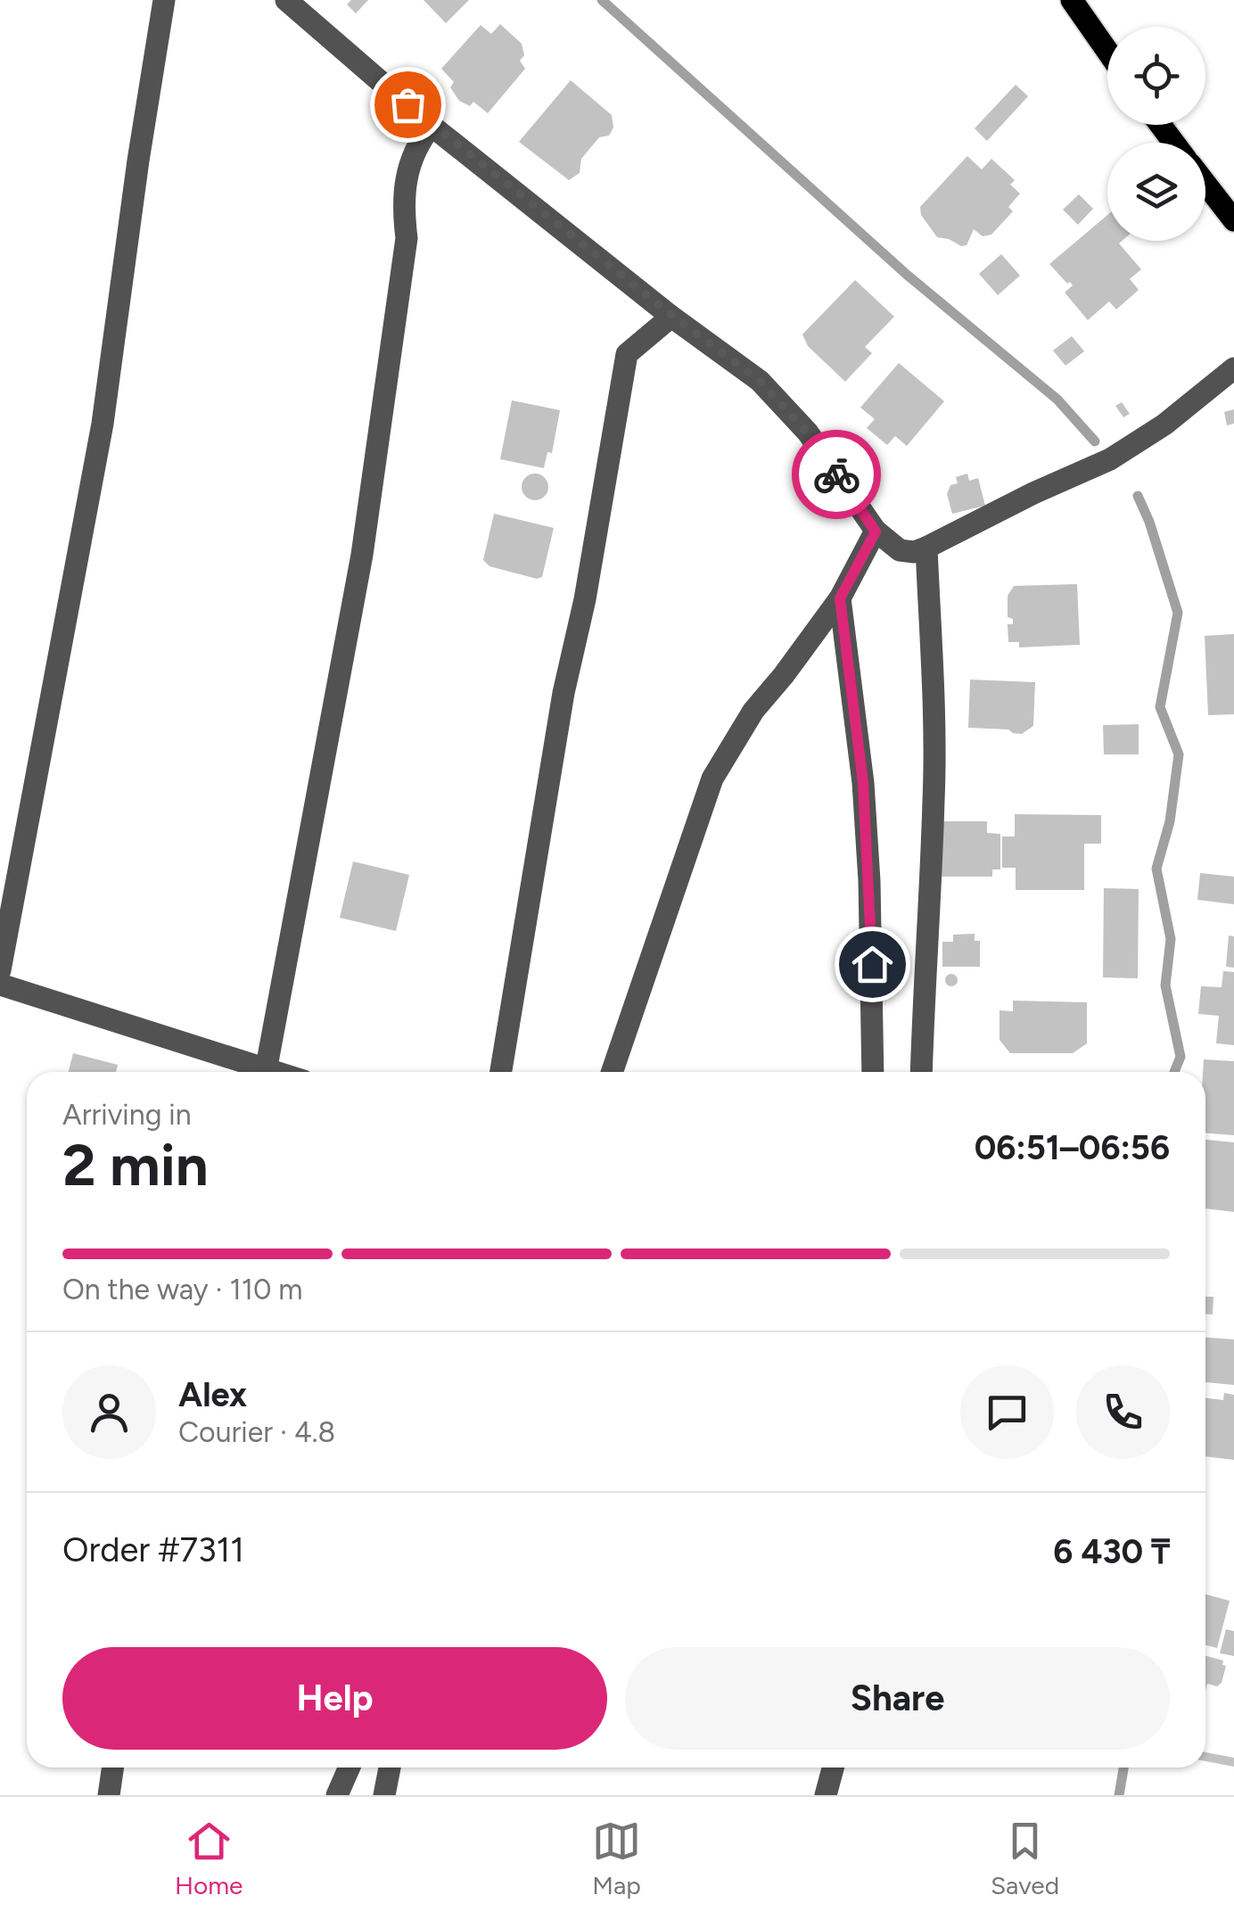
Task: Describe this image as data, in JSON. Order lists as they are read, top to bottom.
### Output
{
  "page": {
    "heading": ["2 min", "Arriving in", "06:51–06:56"],
    "panel": [
      "Alex",
      "Courier · 4.8",
      "Order #7311",
      "6 430 ₸"
    ],
    "bar": "On the way · 110 m",
    "buttons": ["Help", "Share"],
    "tabs": ["Home", "Map", "Saved"]
  }
}
